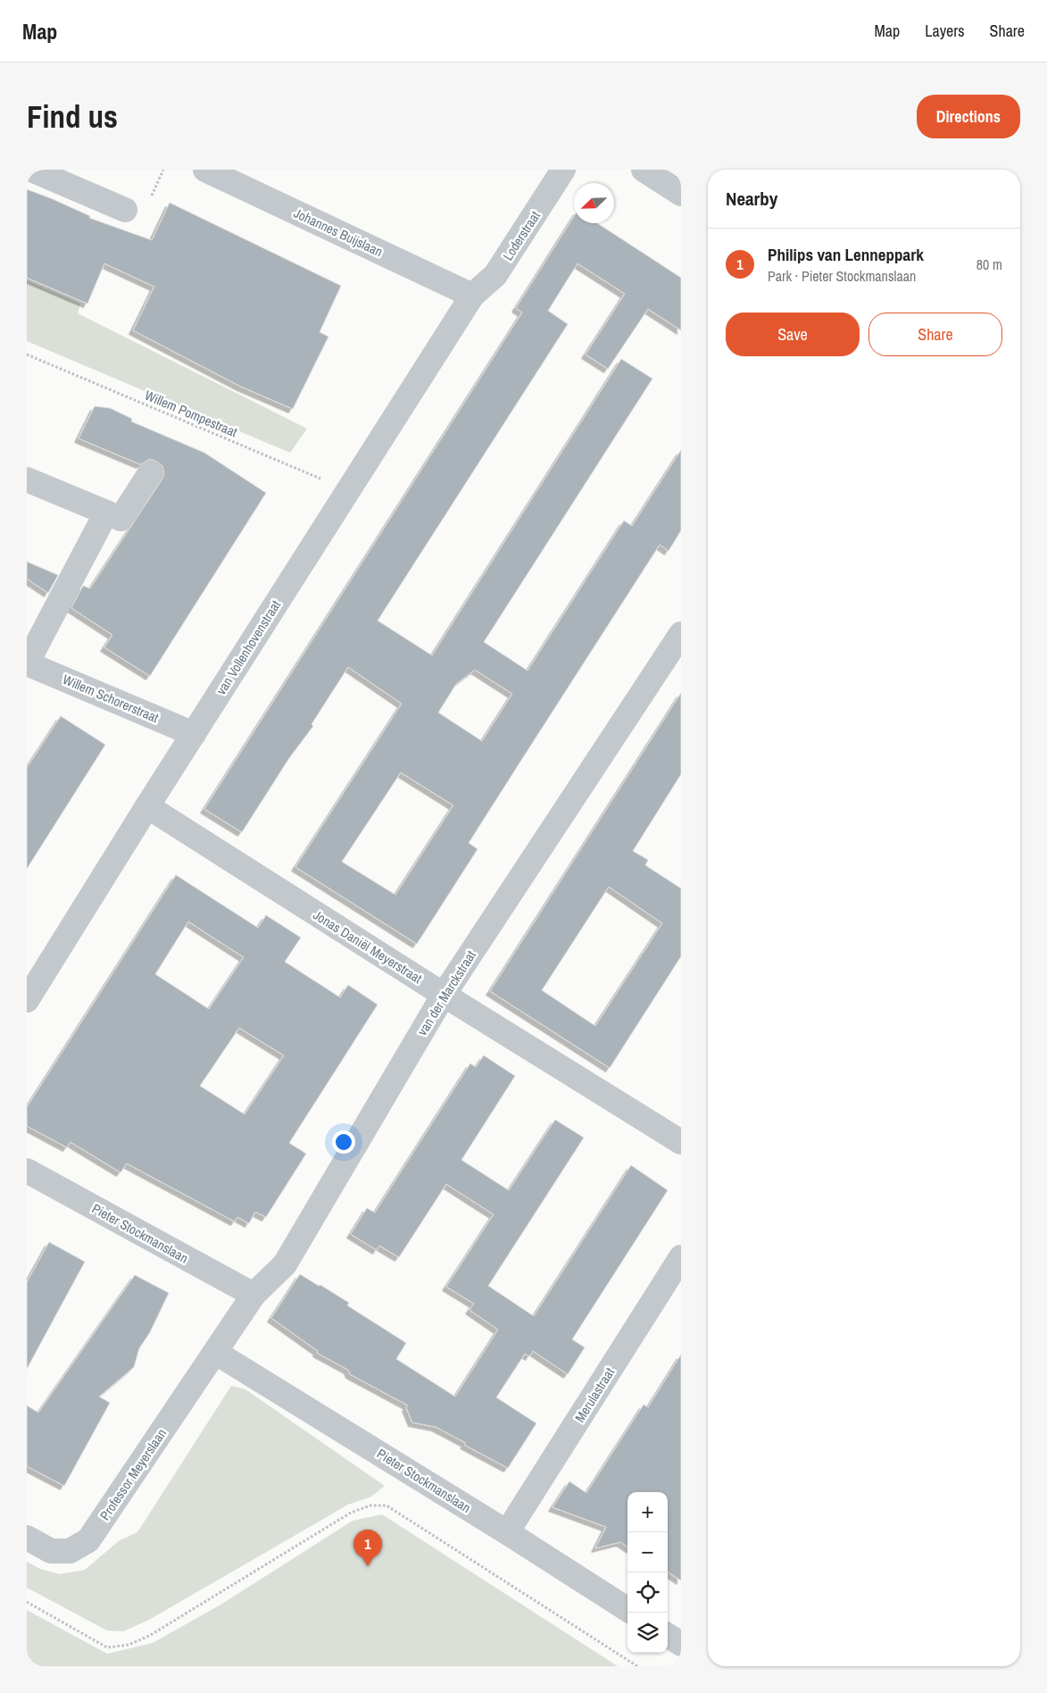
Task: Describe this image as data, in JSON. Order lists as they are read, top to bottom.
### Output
{
  "streets": {
    "street": [
      "Johannes Buijslaan",
      "Loderstraat",
      "van Vollenhovenstraat",
      "Willem Schorerstraat",
      "Jonas Daniël Meyerstraat",
      "van der Marckstraat",
      "Pieter Stockmanslaan",
      "Merulastraat",
      "Professor Meyerslaan"
    ],
    "path": ["Willem Pompestraat"]
  },
  "crossings": [
    ["Johannes Buijslaan", "Loderstraat"],
    ["Johannes Buijslaan", "van Vollenhovenstraat"],
    ["Loderstraat", "van Vollenhovenstraat"],
    ["Willem Pompestraat", "van Vollenhovenstraat"],
    ["van Vollenhovenstraat", "Willem Schorerstraat"],
    ["van Vollenhovenstraat", "Jonas Daniël Meyerstraat"],
    ["Jonas Daniël Meyerstraat", "van der Marckstraat"],
    ["van der Marckstraat", "Pieter Stockmanslaan"],
    ["van der Marckstraat", "Professor Meyerslaan"],
    ["Pieter Stockmanslaan", "Merulastraat"],
    ["Pieter Stockmanslaan", "Professor Meyerslaan"]
  ],
  "north": "bottom left",
  "page": {
    "header": "Map",
    "nav": ["Map", "Layers", "Share"],
    "buttons": [
      "Directions",
      ["Save", "Share"]
    ],
    "title": "Find us",
    "heading": "Nearby",
    "list": [
      {
        "mark": "1",
        "name": "Philips van Lenneppark",
        "note": "Park · Pieter Stockmanslaan",
        "value": "80 m"
      }
    ],
    "map_buttons": ["+", "−"],
    "pins": "1"
  }
}
